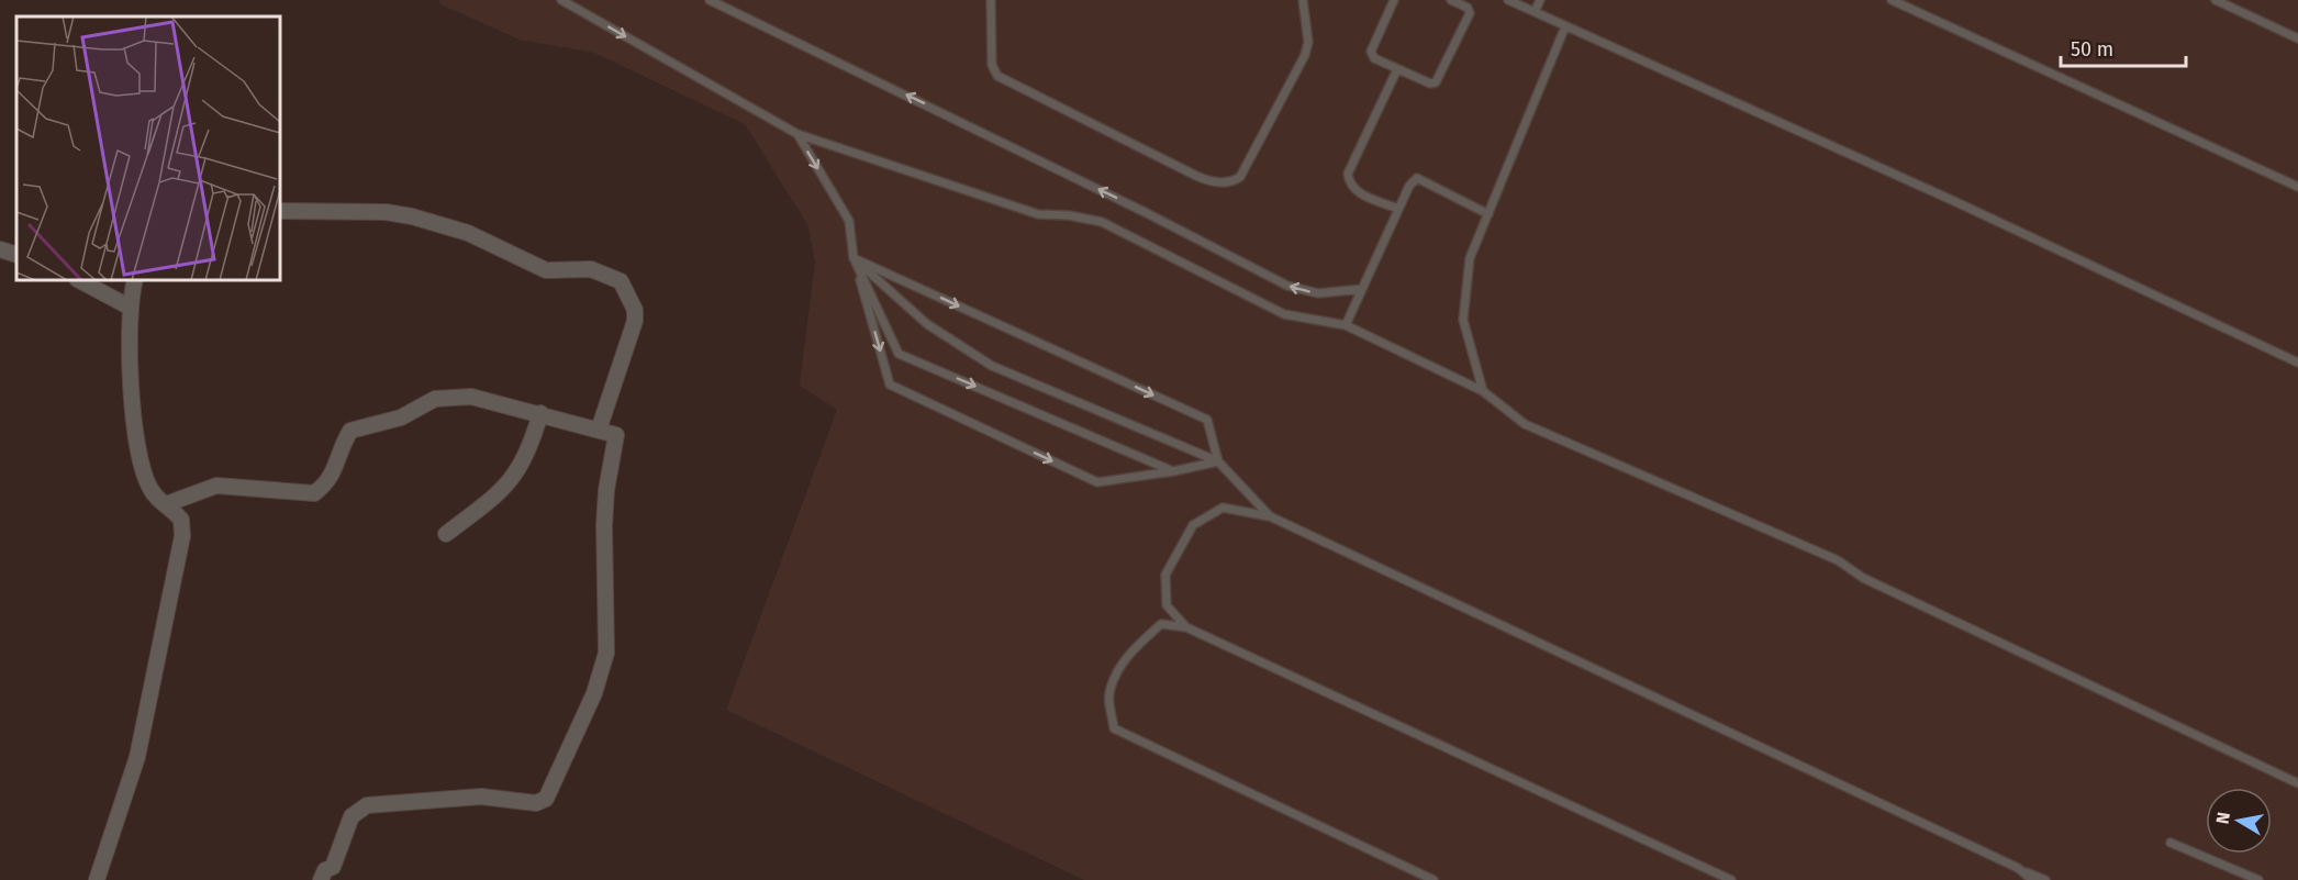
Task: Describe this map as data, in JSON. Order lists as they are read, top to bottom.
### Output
{
  "scale_bar": "50 m",
  "north": "left"
}
